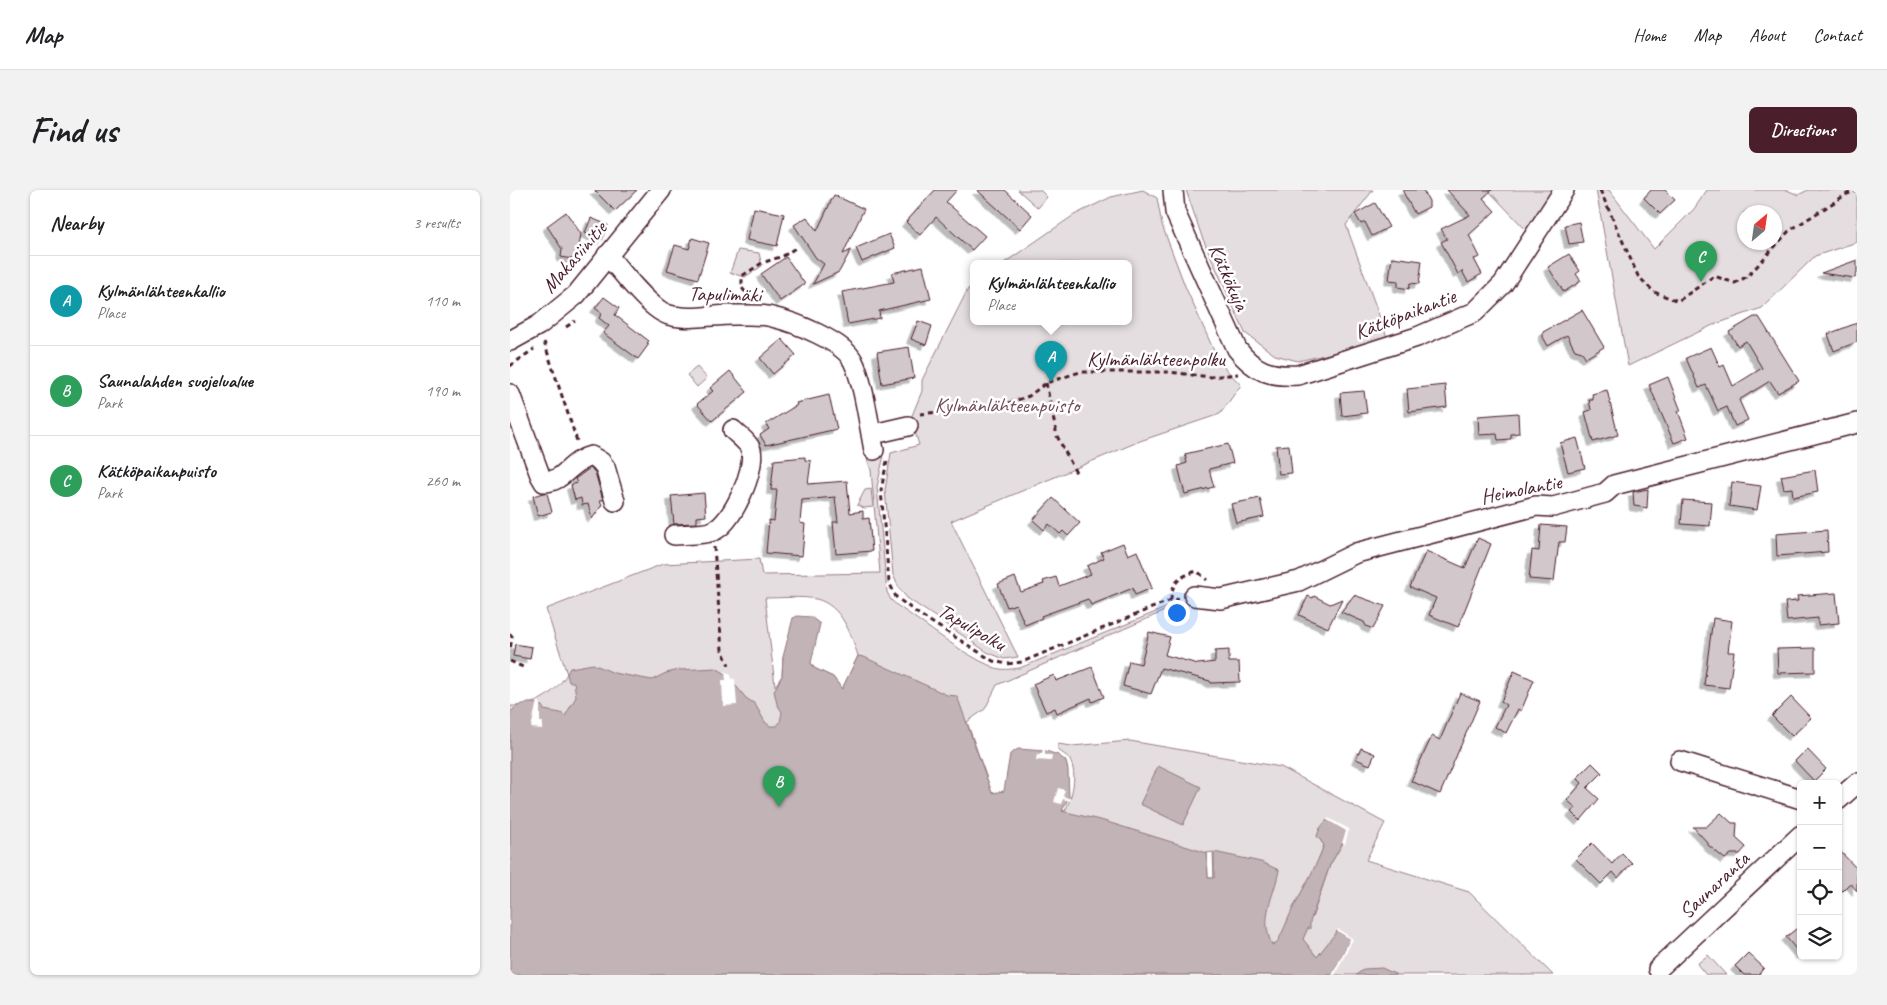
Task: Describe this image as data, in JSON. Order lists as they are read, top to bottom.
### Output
{
  "streets": {
    "street": [
      "Makasiinitie",
      "Kätkökuja",
      "Tapulimäki",
      "Kätköpaikantie",
      "Heimolantie",
      "Saunaranta"
    ],
    "path": ["Kylmänlähteenpolku", "Tapulipolku"]
  },
  "crossings": [
    ["Makasiinitie", "Tapulimäki"],
    ["Kätkökuja", "Kätköpaikantie"],
    ["Kätkökuja", "Kylmänlähteenpolku"],
    ["Tapulimäki", "Tapulipolku"],
    ["Kätköpaikantie", "Kylmänlähteenpolku"],
    ["Heimolantie", "Tapulipolku"]
  ],
  "parks": ["Kylmänlähteenpuisto"],
  "north": "top right",
  "page": {
    "header": "Map",
    "nav": [
      "Home",
      "Map",
      "About",
      "Contact"
    ],
    "buttons": "Directions",
    "title": "Find us",
    "heading": ["Nearby", "3 results"],
    "pins": ["C", "A", "B"],
    "list": [
      {
        "mark": "A",
        "name": "Kylmänlähteenkallio",
        "note": "Place",
        "value": "110 m"
      },
      {
        "mark": "B",
        "name": "Saunalahden suojelualue",
        "note": "Park",
        "value": "190 m"
      },
      {
        "mark": "C",
        "name": "Kätköpaikanpuisto",
        "note": "Park",
        "value": "260 m"
      }
    ],
    "popup": ["Kylmänlähteenkallio", "Place"],
    "map_buttons": ["+", "−"]
  }
}
